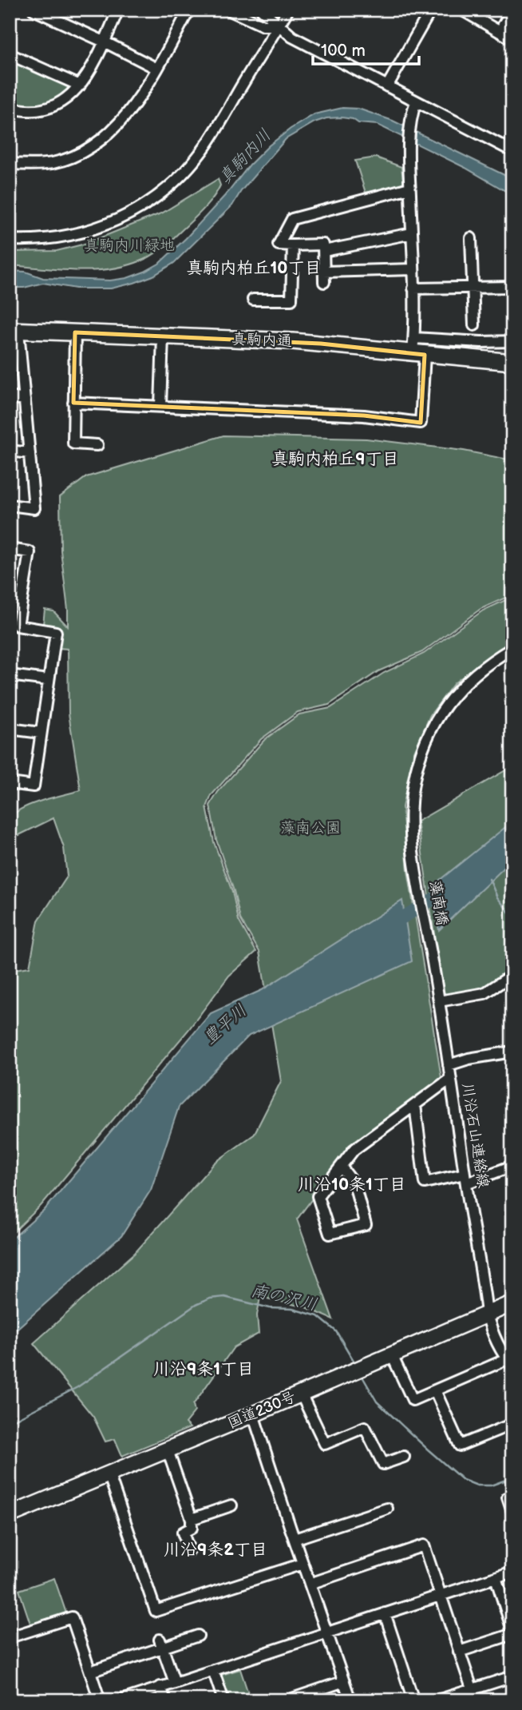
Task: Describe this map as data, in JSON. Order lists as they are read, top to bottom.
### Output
{
  "streets": {
    "highway": ["真駒内通", "国道230号"],
    "street": ["藻南橋", "川沿石山連絡線"]
  },
  "crossings": [
    ["藻南橋", "川沿石山連絡線"],
    ["川沿石山連絡線", "国道230号"]
  ],
  "districts": [
    "真駒内柏丘10丁目",
    "真駒内柏丘9丁目",
    "川沿10条1丁目",
    "川沿9条1丁目",
    "川沿9条2丁目"
  ],
  "water": ["真駒内川", "豊平川", "南の沢川"],
  "parks": ["真駒内川緑地", "藻南公園"],
  "scale_bar": "100 m"
}
